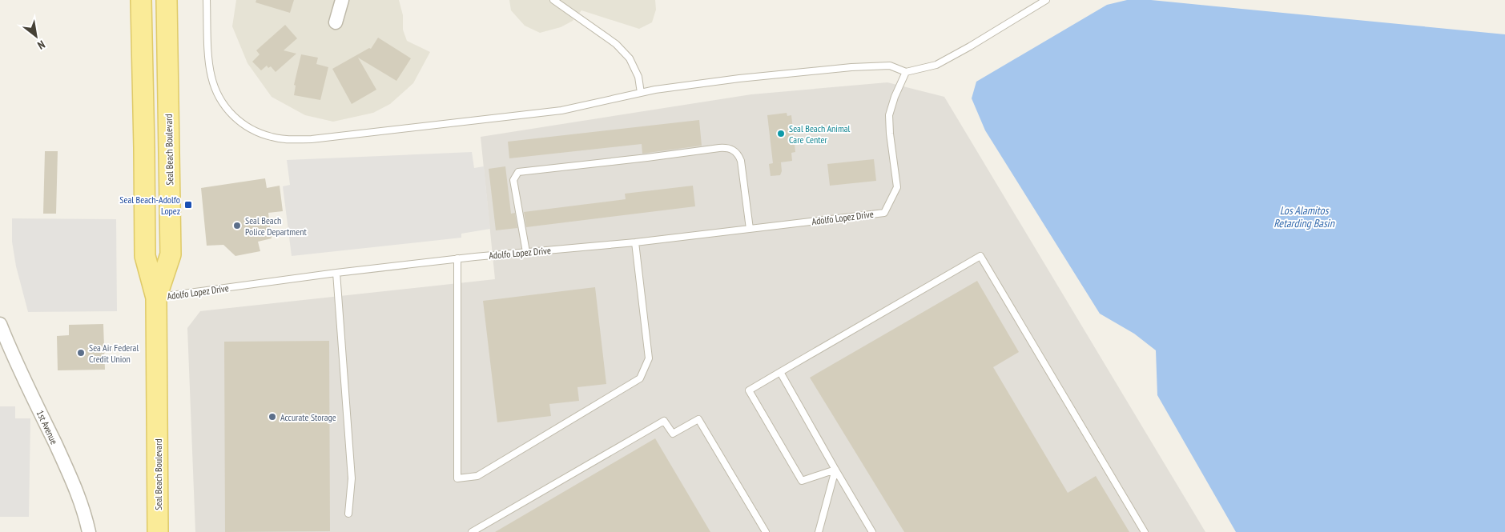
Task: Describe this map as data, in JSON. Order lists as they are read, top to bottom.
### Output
{
  "streets": {
    "main road": ["Seal Beach Boulevard"],
    "street": ["1st Avenue"],
    "lane": ["Adolfo Lopez Drive"]
  },
  "crossings": [
    ["Seal Beach Boulevard", "Adolfo Lopez Drive"]
  ],
  "water": ["Los Alamitos Retarding Basin"],
  "places": {
    "other": [
      "Seal Beach Animal Care Center",
      "Seal Beach Police Department",
      "Sea Air Federal Credit Union",
      "Accurate Storage"
    ],
    "transit": ["Seal Beach-Adolfo Lopez"]
  },
  "north": "bottom right"
}
